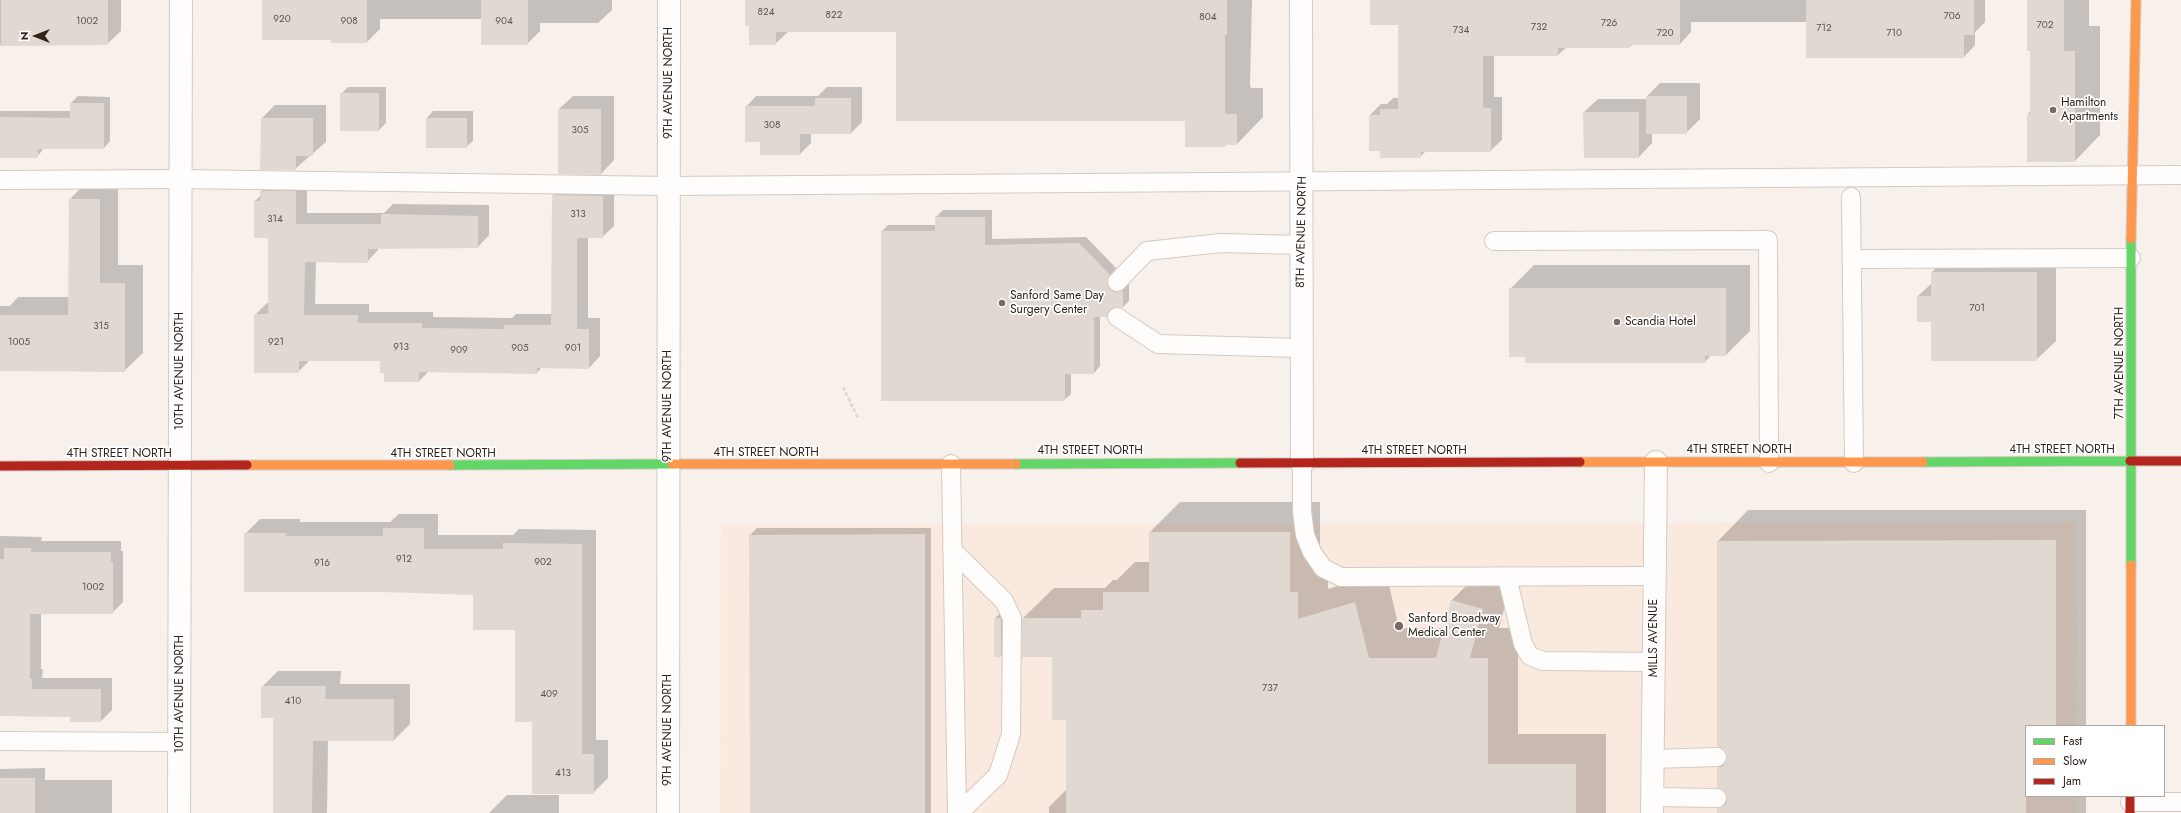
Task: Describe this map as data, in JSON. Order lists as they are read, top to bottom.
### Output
{
  "streets": {
    "street": [
      "9TH AVENUE NORTH",
      "8TH AVENUE NORTH",
      "7TH AVENUE NORTH",
      "10TH AVENUE NORTH",
      "4TH STREET NORTH",
      "MILLS AVENUE"
    ]
  },
  "crossings": [
    ["9TH AVENUE NORTH", "4TH STREET NORTH"],
    ["8TH AVENUE NORTH", "4TH STREET NORTH"],
    ["7TH AVENUE NORTH", "4TH STREET NORTH"],
    ["10TH AVENUE NORTH", "4TH STREET NORTH"],
    ["4TH STREET NORTH", "MILLS AVENUE"]
  ],
  "places": [
    "Hamilton Apartments",
    "Sanford Same Day Surgery Center",
    "Scandia Hotel",
    "Sanford Broadway Medical Center"
  ],
  "house_numbers": [
    "824",
    "822",
    "706",
    "804",
    "920",
    "1002",
    "908",
    "904",
    "726",
    "702",
    "732",
    "712",
    "734",
    "720",
    "710",
    "308",
    "305",
    "313",
    "314",
    "701",
    "315",
    "1005",
    "921",
    "913",
    "905",
    "901",
    "909",
    "912",
    "902",
    "916",
    "1002",
    "737",
    "409",
    "410",
    "413"
  ],
  "legend": ["Fast", "Slow", "Jam"],
  "north": "left"
}
